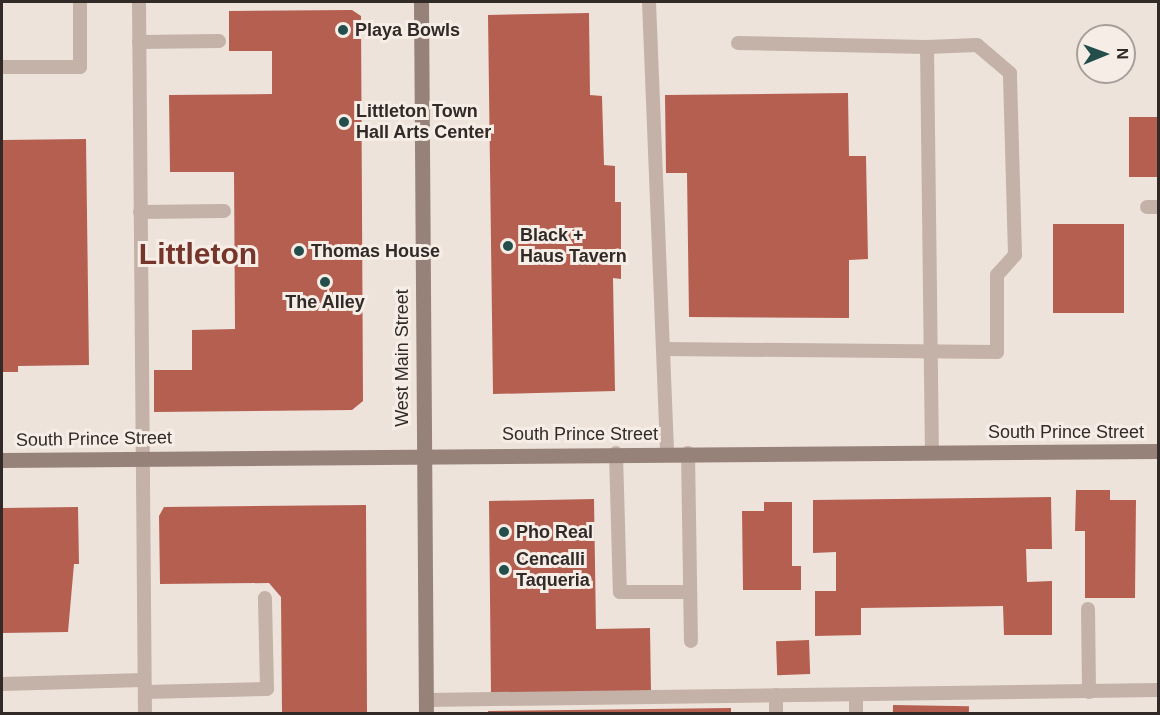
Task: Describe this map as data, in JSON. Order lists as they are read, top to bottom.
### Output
{
  "streets": {
    "street": ["West Main Street", "South Prince Street"]
  },
  "crossings": [
    ["West Main Street", "South Prince Street"]
  ],
  "districts": ["Littleton"],
  "places": [
    "Playa Bowls",
    "Littleton Town Hall Arts Center",
    "Black + Haus Tavern",
    "Thomas House",
    "The Alley",
    "Pho Real",
    "Cencalli Taqueria"
  ],
  "north": "right"
}
